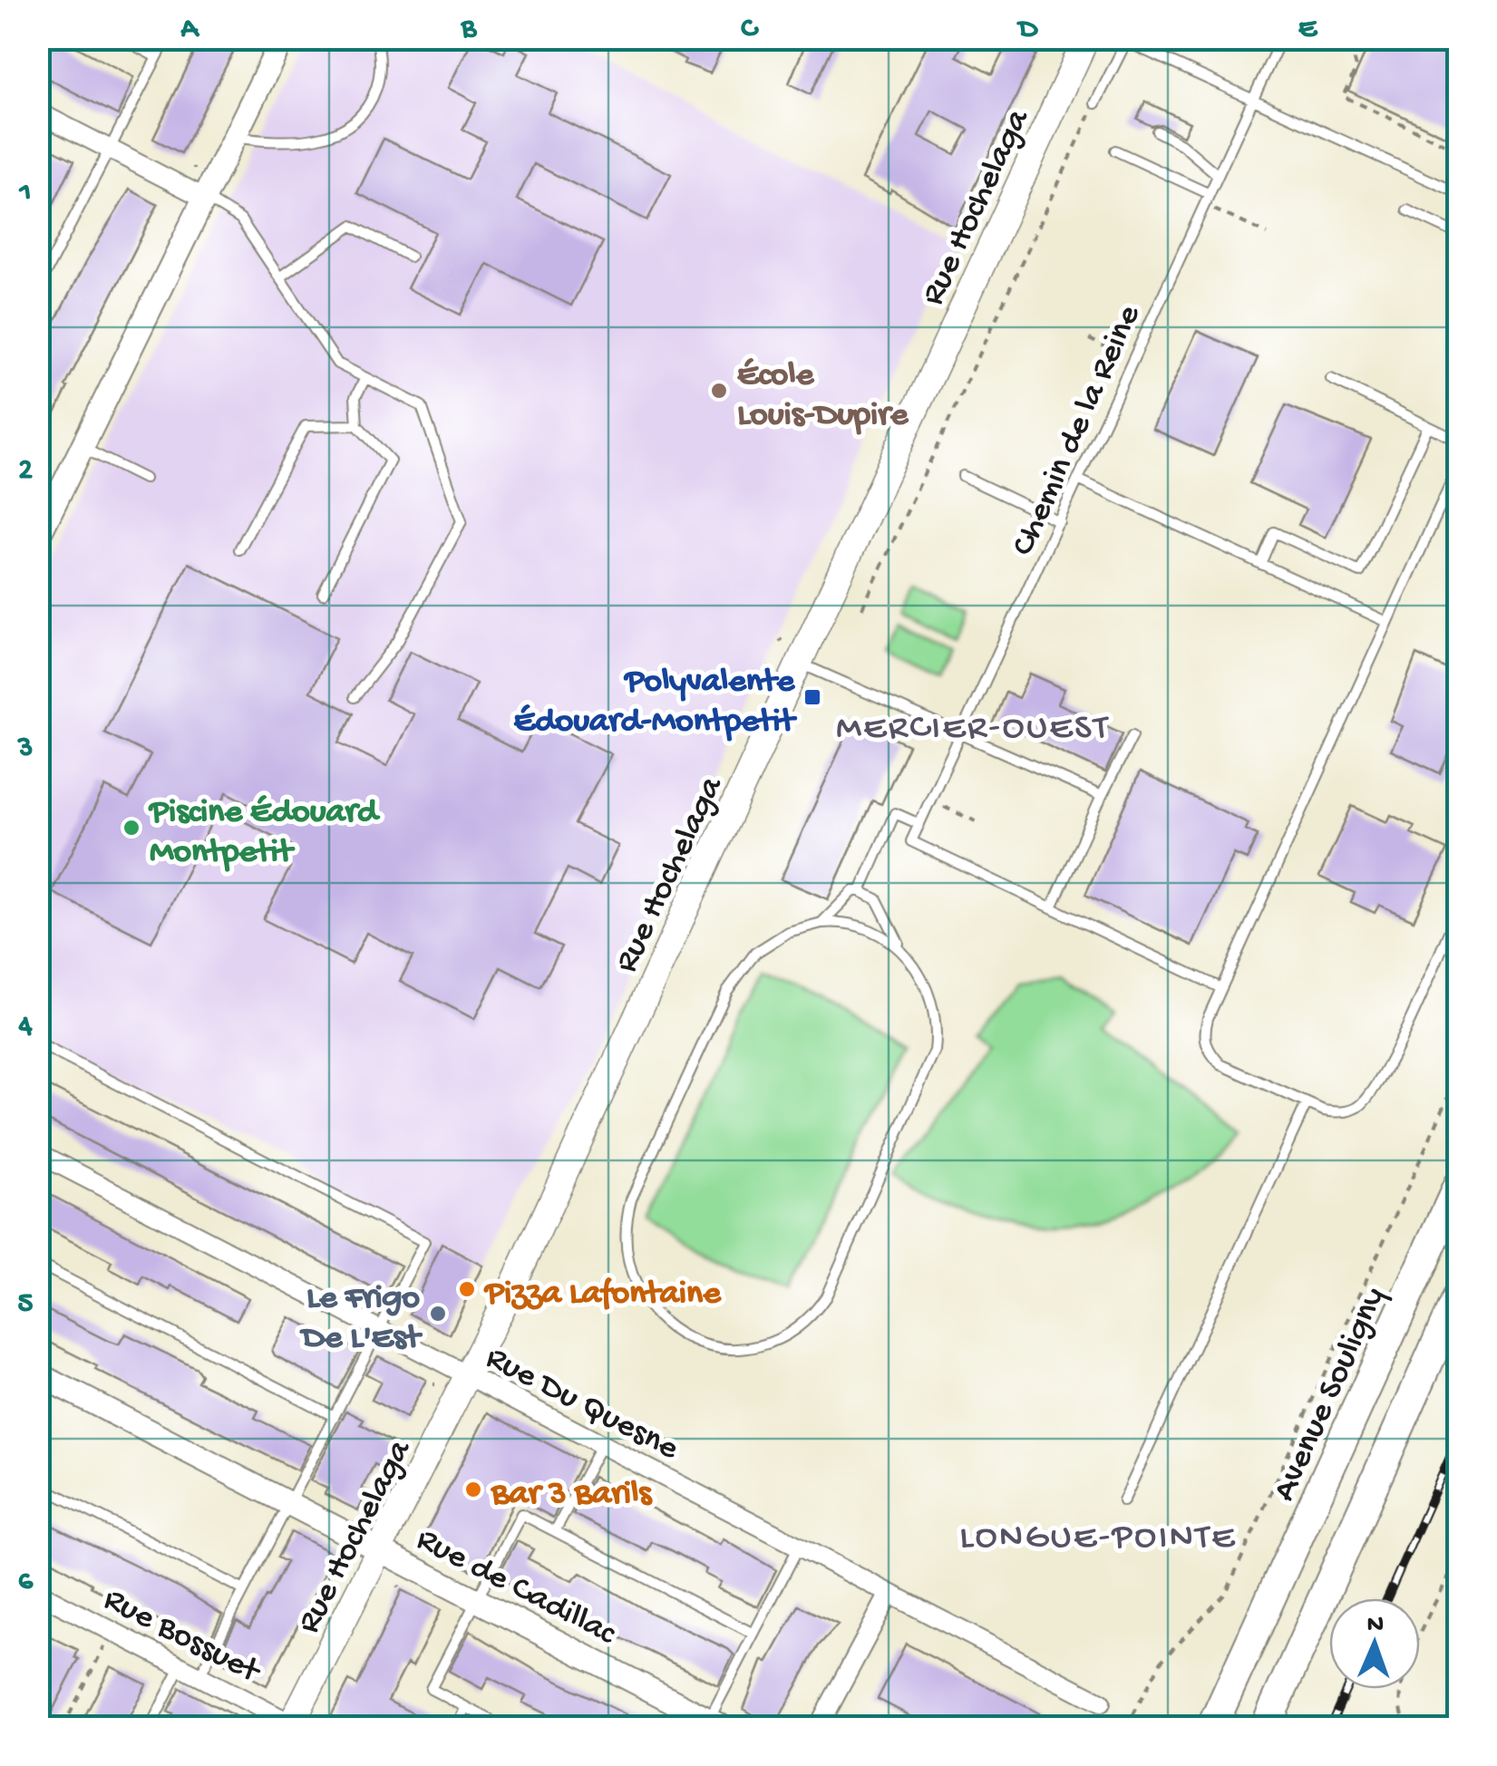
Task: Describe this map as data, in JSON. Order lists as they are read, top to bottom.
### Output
{
  "streets": {
    "highway": ["Avenue Souligny"],
    "main road": ["Rue Hochelaga"],
    "street": ["Rue Du Quesne", "Rue de Cadillac", "Rue Bossuet"],
    "lane": ["Chemin de la Reine"]
  },
  "crossings": [
    ["Rue Hochelaga", "Rue Du Quesne"],
    ["Rue Hochelaga", "Rue de Cadillac"],
    ["Rue Hochelaga", "Rue Bossuet"]
  ],
  "districts": ["MERCIER-OUEST", "LONGUE-POINTE"],
  "places": {
    "other": [
      "École Louis-Dupire",
      "Piscine Édouard Montpetit",
      "Pizza Lafontaine",
      "Le Frigo De L'Est",
      "Bar 3 Barils"
    ],
    "transit": ["Polyvalente Édouard-Montpetit"]
  },
  "north": "top",
  "grid": {
    "columns": [
      "A",
      "B",
      "C",
      "D",
      "E"
    ],
    "rows": [
      "1",
      "2",
      "3",
      "4",
      "5",
      "6"
    ]
  }
}
